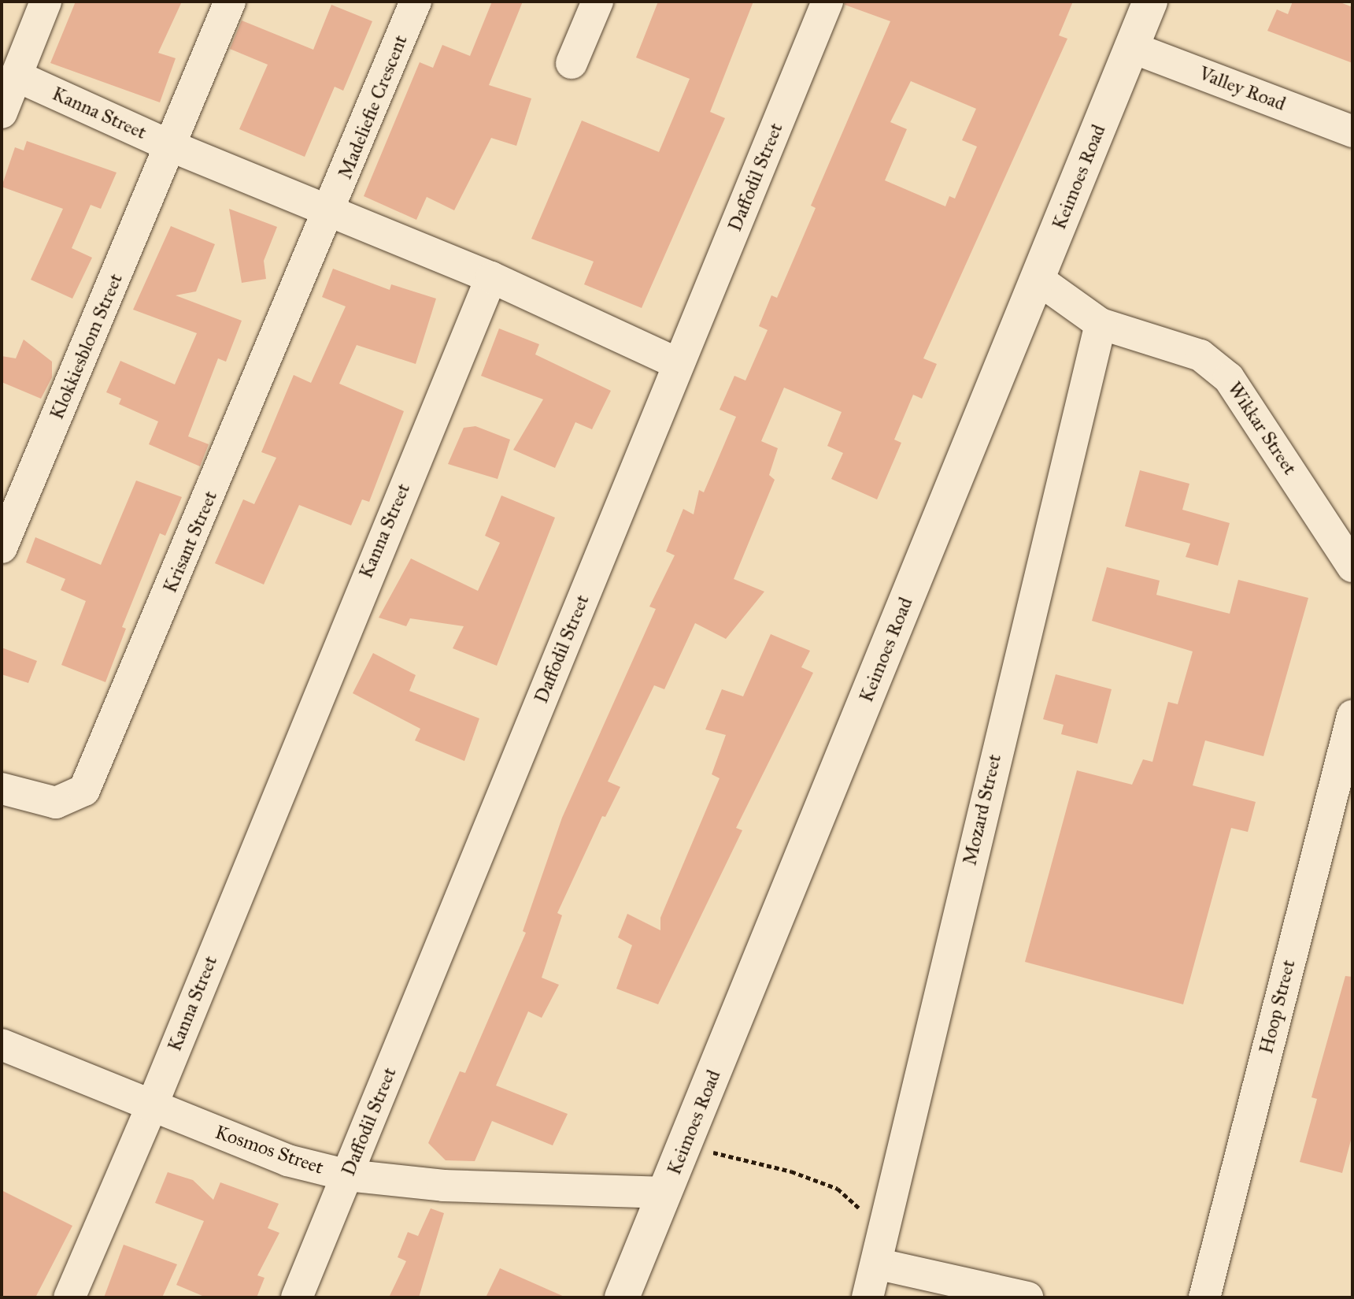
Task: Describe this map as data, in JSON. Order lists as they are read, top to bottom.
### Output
{
  "streets": {
    "street": [
      "Valley Road",
      "Madeliefie Crescent",
      "Kanna Street",
      "Daffodil Street",
      "Keimoes Road",
      "Klokkiesblom Street",
      "Wikkar Street",
      "Krisant Street",
      "Mozard Street",
      "Hoop Street",
      "Kosmos Street"
    ]
  },
  "crossings": [
    ["Valley Road", "Keimoes Road"],
    ["Madeliefie Crescent", "Kanna Street"],
    ["Madeliefie Crescent", "Krisant Street"],
    ["Kanna Street", "Klokkiesblom Street"],
    ["Kanna Street", "Krisant Street"],
    ["Kanna Street", "Kosmos Street"],
    ["Daffodil Street", "Kosmos Street"],
    ["Keimoes Road", "Wikkar Street"],
    ["Keimoes Road", "Kosmos Street"],
    ["Wikkar Street", "Mozard Street"]
  ]
}
